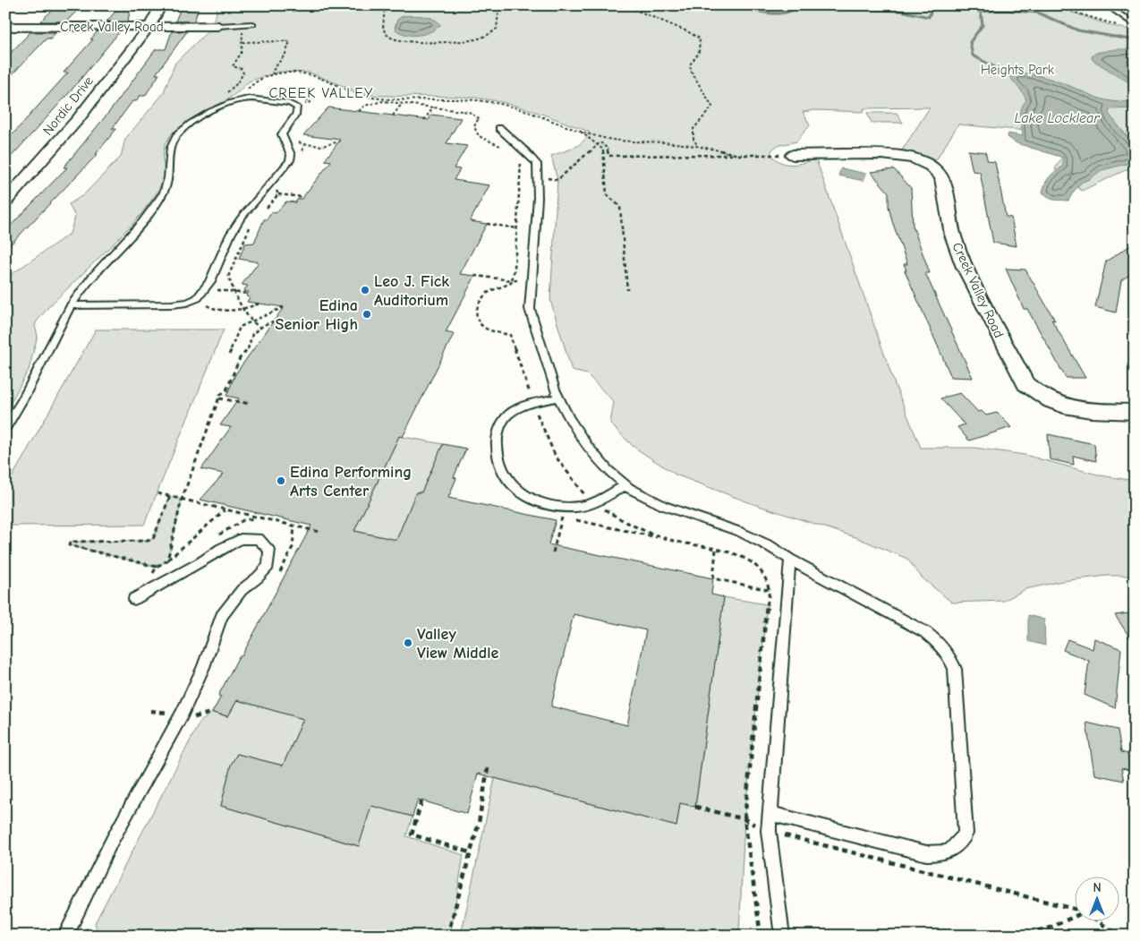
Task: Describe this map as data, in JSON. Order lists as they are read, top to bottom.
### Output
{
  "streets": {
    "street": ["Creek Valley Road", "Nordic Drive"]
  },
  "crossings": [
    ["Creek Valley Road", "Nordic Drive"]
  ],
  "districts": ["CREEK VALLEY"],
  "water": ["Lake Locklear"],
  "parks": ["Heights Park"],
  "places": [
    "Leo J. Fick Auditorium",
    "Edina Senior High",
    "Edina Performing Arts Center",
    "Valley View Middle"
  ],
  "north": "top"
}
